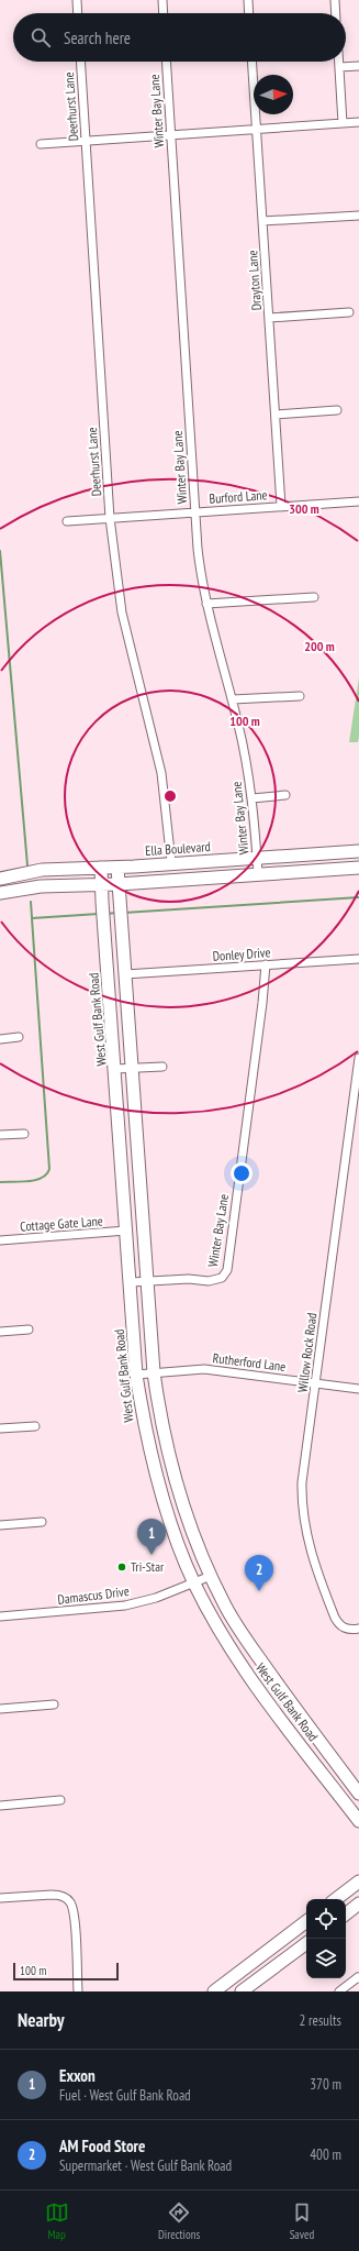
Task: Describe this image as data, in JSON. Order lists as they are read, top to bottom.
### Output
{
  "streets": {
    "main road": ["Ella Boulevard", "West Gulf Bank Road"],
    "street": [
      "Deerhurst Lane",
      "Winter Bay Lane",
      "Drayton Lane",
      "Burford Lane",
      "Donley Drive",
      "Cottage Gate Lane",
      "Willow Rock Road",
      "Rutherford Lane",
      "Damascus Drive"
    ]
  },
  "crossings": [
    ["Deerhurst Lane", "Burford Lane"],
    ["Deerhurst Lane", "Ella Boulevard"],
    ["Winter Bay Lane", "Burford Lane"],
    ["Winter Bay Lane", "Ella Boulevard"],
    ["Winter Bay Lane", "Donley Drive"],
    ["Winter Bay Lane", "West Gulf Bank Road"],
    ["Drayton Lane", "Burford Lane"],
    ["Ella Boulevard", "West Gulf Bank Road"],
    ["Donley Drive", "West Gulf Bank Road"],
    ["West Gulf Bank Road", "Cottage Gate Lane"],
    ["West Gulf Bank Road", "Rutherford Lane"],
    ["West Gulf Bank Road", "Damascus Drive"],
    ["Willow Rock Road", "Rutherford Lane"]
  ],
  "places": ["Tri-Star"],
  "scale_bar": "100 m",
  "north": "right",
  "page": {
    "search": "Search here",
    "pins": ["1", "2"],
    "scale": "100 m",
    "heading": ["Nearby", "2 results"],
    "list": [
      {
        "mark": "1",
        "name": "Exxon",
        "note": "Fuel · West Gulf Bank Road",
        "value": "370 m"
      },
      {
        "mark": "2",
        "name": "AM Food Store",
        "note": "Supermarket · West Gulf Bank Road",
        "value": "400 m"
      }
    ],
    "nav": ["Map", "Directions", "Saved"]
  },
  "rings": ["300 m", "200 m", "100 m"]
}
